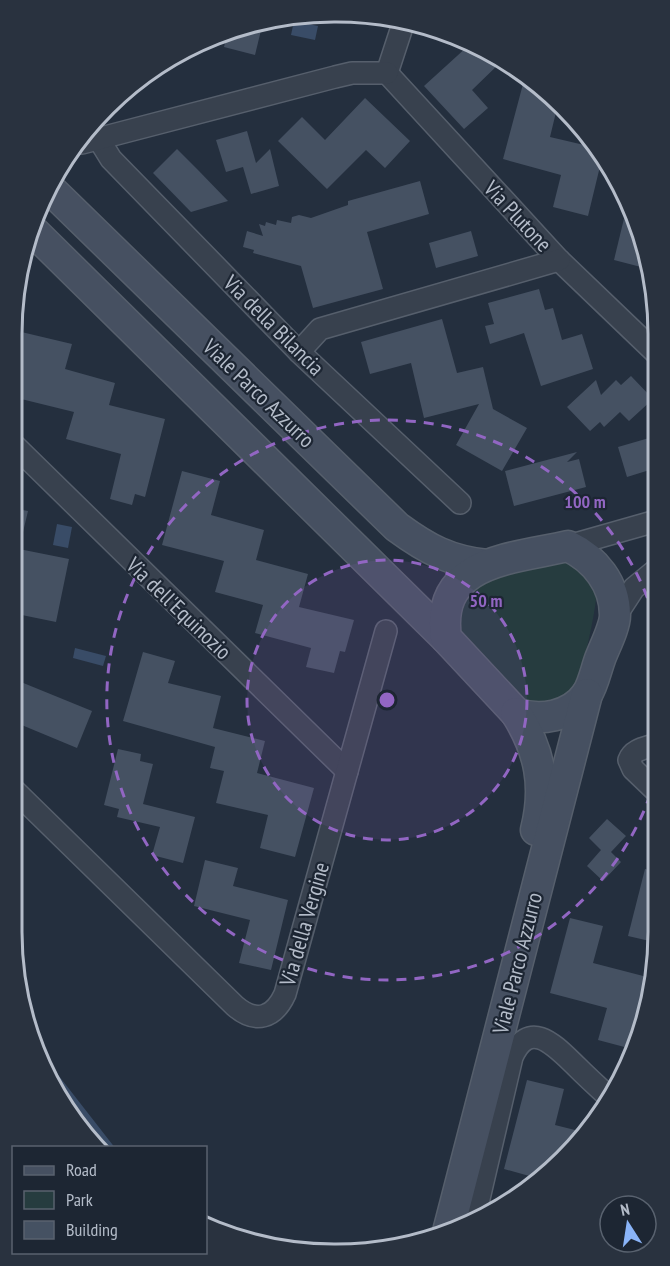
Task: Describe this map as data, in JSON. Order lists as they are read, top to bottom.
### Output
{
  "streets": {
    "street": [
      "Via Plutone",
      "Via della Bilancia",
      "Viale Parco Azzurro",
      "Via dell'Equinozio",
      "Via della Vergine"
    ]
  },
  "crossings": [
    ["Via dell'Equinozio", "Via della Vergine"]
  ],
  "legend": ["Road", "Park", "Building"],
  "north": "top",
  "rings": ["100 m", "50 m"]
}
